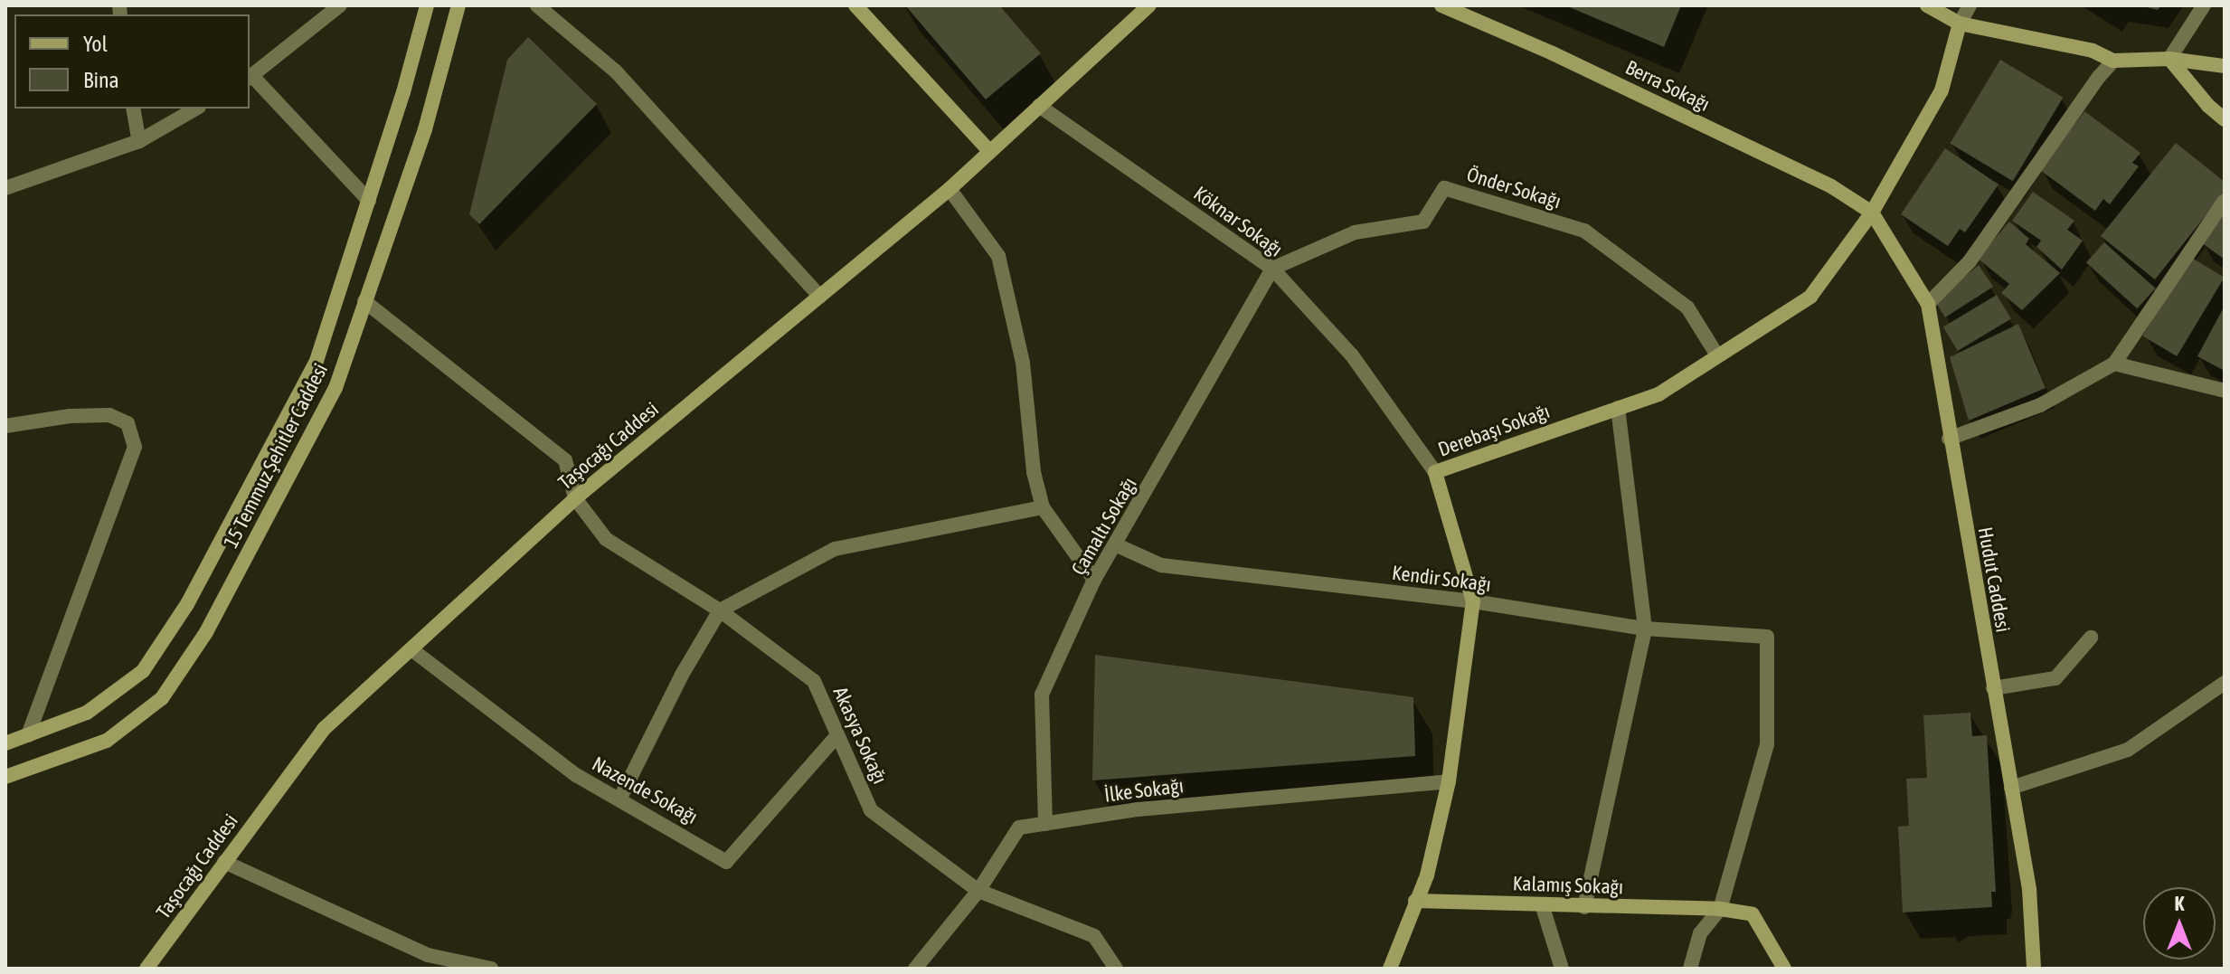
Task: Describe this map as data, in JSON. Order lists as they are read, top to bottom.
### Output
{
  "streets": {
    "street": [
      "Berra Sokağı",
      "Önder Sokağı",
      "Köknar Sokağı",
      "Derebaşı Sokağı",
      "Taşocağı Caddesi",
      "15 Temmuz Şehitler Caddesi",
      "Çamaltı Sokağı",
      "Kendir Sokağı",
      "Hudut Caddesi",
      "Akasya Sokağı",
      "Nazende Sokağı",
      "İlke Sokağı",
      "Kalamış Sokağı"
    ]
  },
  "crossings": [
    ["Berra Sokağı", "Derebaşı Sokağı"],
    ["Berra Sokağı", "Hudut Caddesi"],
    ["Önder Sokağı", "Köknar Sokağı"],
    ["Önder Sokağı", "Derebaşı Sokağı"],
    ["Önder Sokağı", "Çamaltı Sokağı"],
    ["Köknar Sokağı", "Derebaşı Sokağı"],
    ["Köknar Sokağı", "Taşocağı Caddesi"],
    ["Köknar Sokağı", "Çamaltı Sokağı"],
    ["Derebaşı Sokağı", "Kendir Sokağı"],
    ["Derebaşı Sokağı", "Hudut Caddesi"],
    ["Derebaşı Sokağı", "İlke Sokağı"],
    ["Derebaşı Sokağı", "Kalamış Sokağı"],
    ["Taşocağı Caddesi", "Akasya Sokağı"],
    ["Taşocağı Caddesi", "Nazende Sokağı"],
    ["Çamaltı Sokağı", "Kendir Sokağı"],
    ["Çamaltı Sokağı", "İlke Sokağı"],
    ["Kendir Sokağı", "Kalamış Sokağı"],
    ["Akasya Sokağı", "Nazende Sokağı"],
    ["Akasya Sokağı", "İlke Sokağı"]
  ],
  "legend": ["Yol", "Bina"],
  "north": "top"
}
